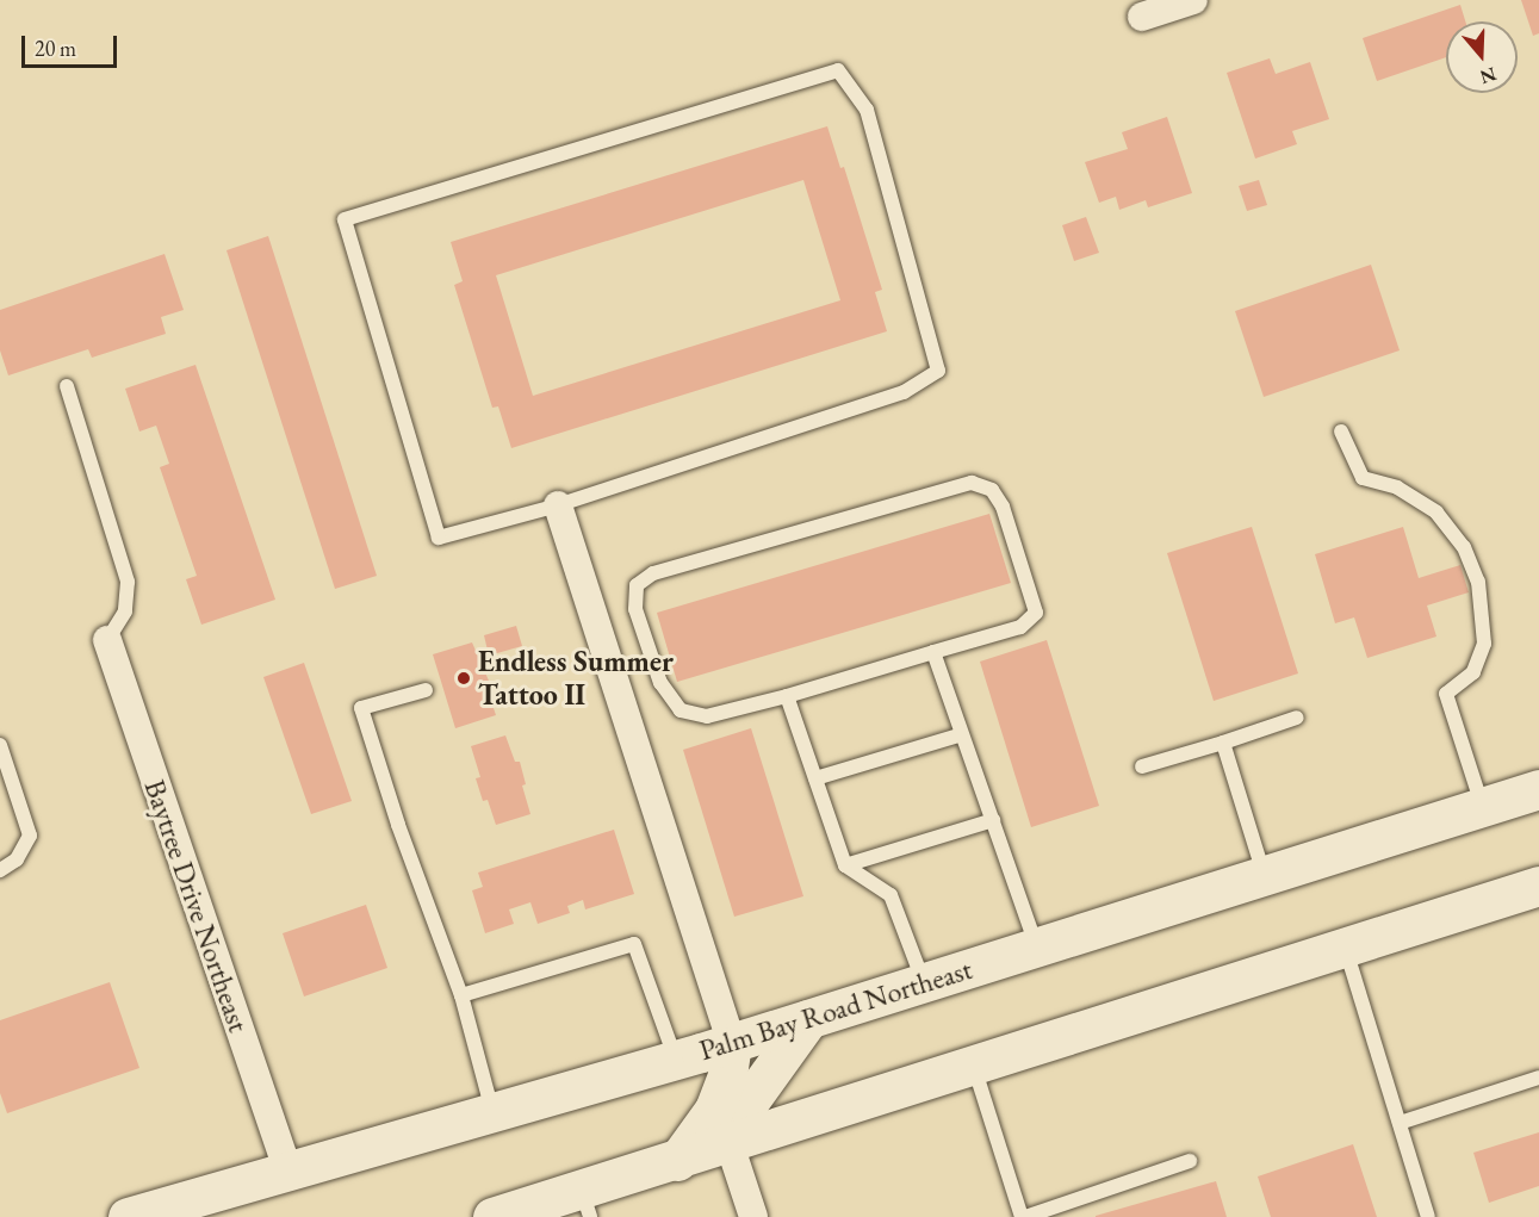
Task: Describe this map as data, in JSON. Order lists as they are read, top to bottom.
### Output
{
  "streets": {
    "main road": ["Palm Bay Road Northeast"],
    "street": ["Baytree Drive Northeast"]
  },
  "crossings": [
    ["Baytree Drive Northeast", "Palm Bay Road Northeast"]
  ],
  "places": ["Endless Summer Tattoo II"],
  "scale_bar": "20 m",
  "north": "bottom"
}
